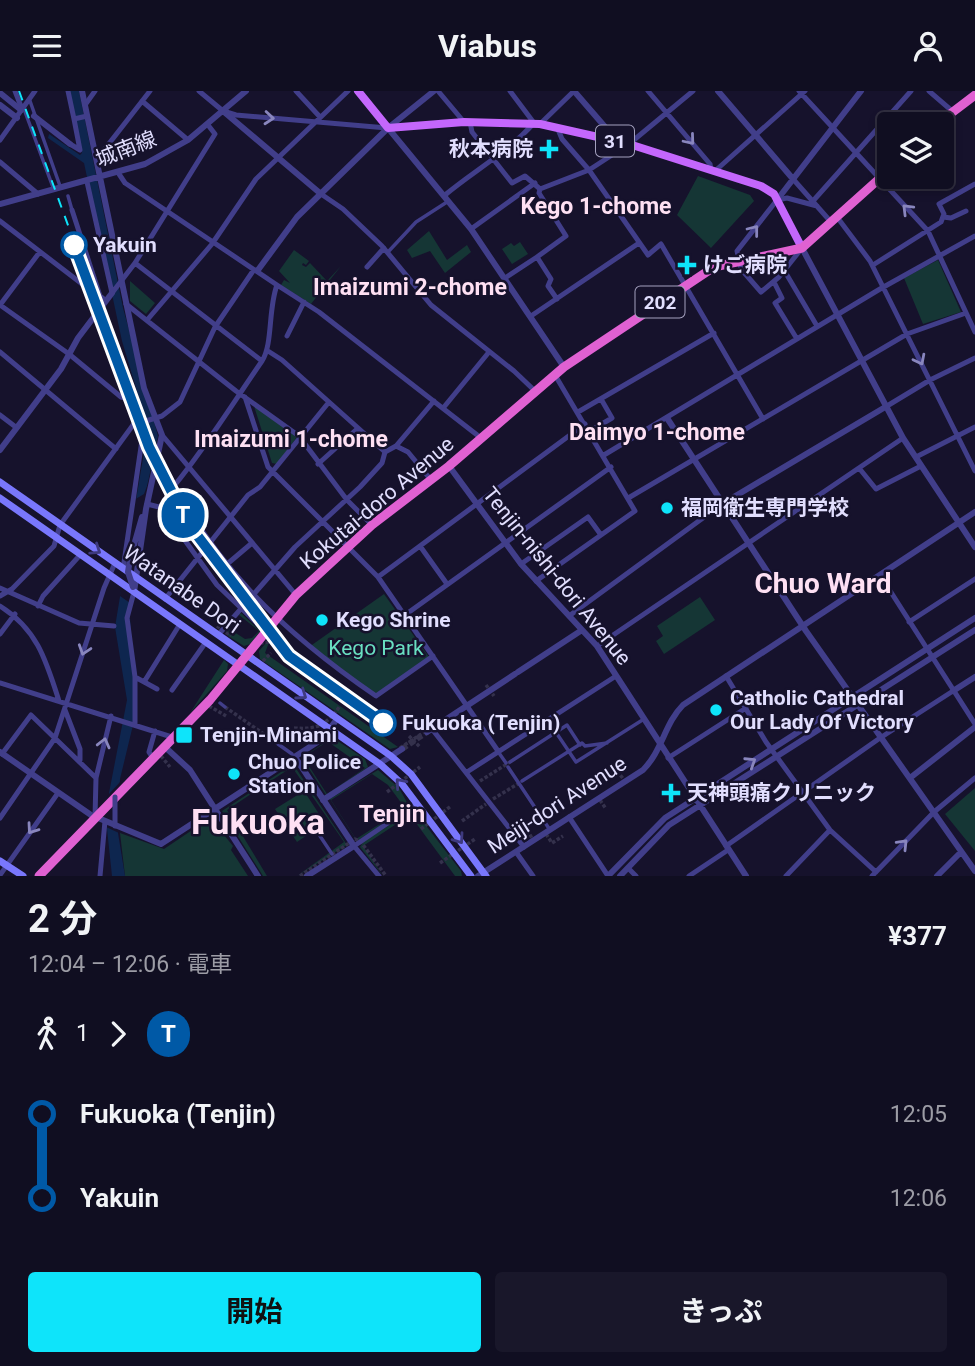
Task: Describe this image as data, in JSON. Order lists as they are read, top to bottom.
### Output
{
  "streets": {
    "highway": ["202", "Kokutai-doro Avenue"],
    "main road": ["31", "Watanabe Dori"],
    "street": ["城南線", "Tenjin-nishi-dori Avenue", "Meiji-dori Avenue"]
  },
  "crossings": [
    ["202", "Kokutai-doro Avenue"],
    ["Kokutai-doro Avenue", "Tenjin-nishi-dori Avenue"],
    ["Kokutai-doro Avenue", "Watanabe Dori"],
    ["Tenjin-nishi-dori Avenue", "Meiji-dori Avenue"],
    ["Watanabe Dori", "Meiji-dori Avenue"]
  ],
  "districts": [
    "Kego 1-chome",
    "Imaizumi 2-chome",
    "Daimyo 1-chome",
    "Imaizumi 1-chome",
    "Chuo Ward",
    "Tenjin",
    "Fukuoka"
  ],
  "parks": ["Kego Park"],
  "places": {
    "health": ["秋本病院", "けご病院", "天神頭痛クリニック"],
    "other": [
      "Yakuin",
      "福岡衛生専門学校",
      "Kego Shrine",
      "Catholic Cathedral Our Lady Of Victory",
      "Fukuoka (Tenjin)",
      "Chuo Police Station"
    ],
    "transit": ["Tenjin-Minami"]
  },
  "page": {
    "header": "Viabus",
    "on_map": "T",
    "heading": ["2 分", "12:04 – 12:06 · 電車", "¥377"],
    "legs": ["1", "T"],
    "list": [
      {
        "name": "Fukuoka (Tenjin)",
        "value": "12:05"
      },
      {
        "name": "Yakuin",
        "value": "12:06"
      }
    ],
    "buttons": ["開始", "きっぷ"]
  }
}
